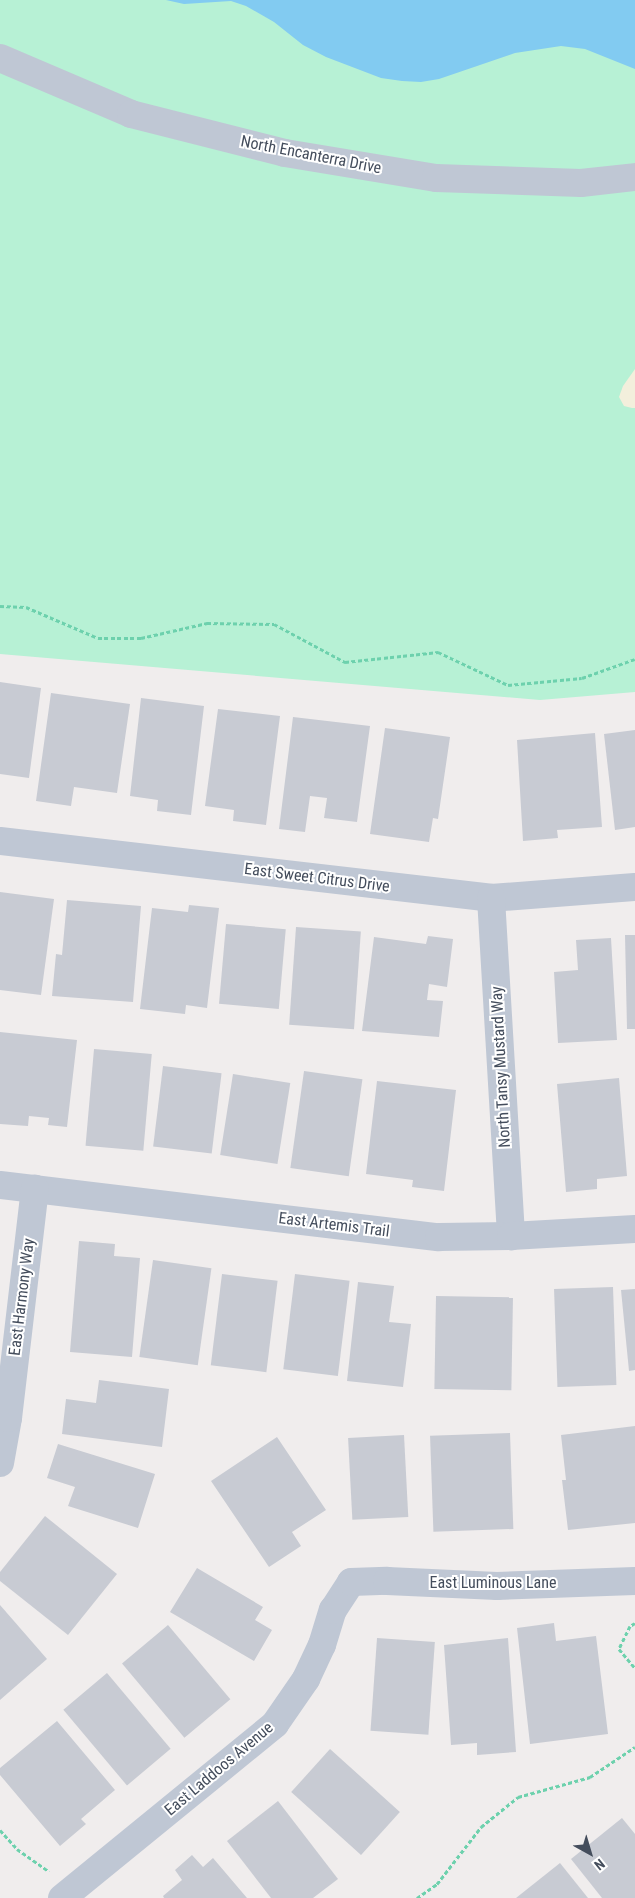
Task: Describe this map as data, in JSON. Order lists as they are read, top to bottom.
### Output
{
  "streets": {
    "street": [
      "North Encanterra Drive",
      "East Sweet Citrus Drive",
      "North Tansy Mustard Way",
      "East Artemis Trail",
      "East Harmony Way",
      "East Luminous Lane",
      "East Laddoos Avenue"
    ]
  },
  "crossings": [
    ["East Sweet Citrus Drive", "North Tansy Mustard Way"],
    ["North Tansy Mustard Way", "East Artemis Trail"],
    ["East Artemis Trail", "East Harmony Way"],
    ["East Luminous Lane", "East Laddoos Avenue"]
  ],
  "north": "bottom right"
}
